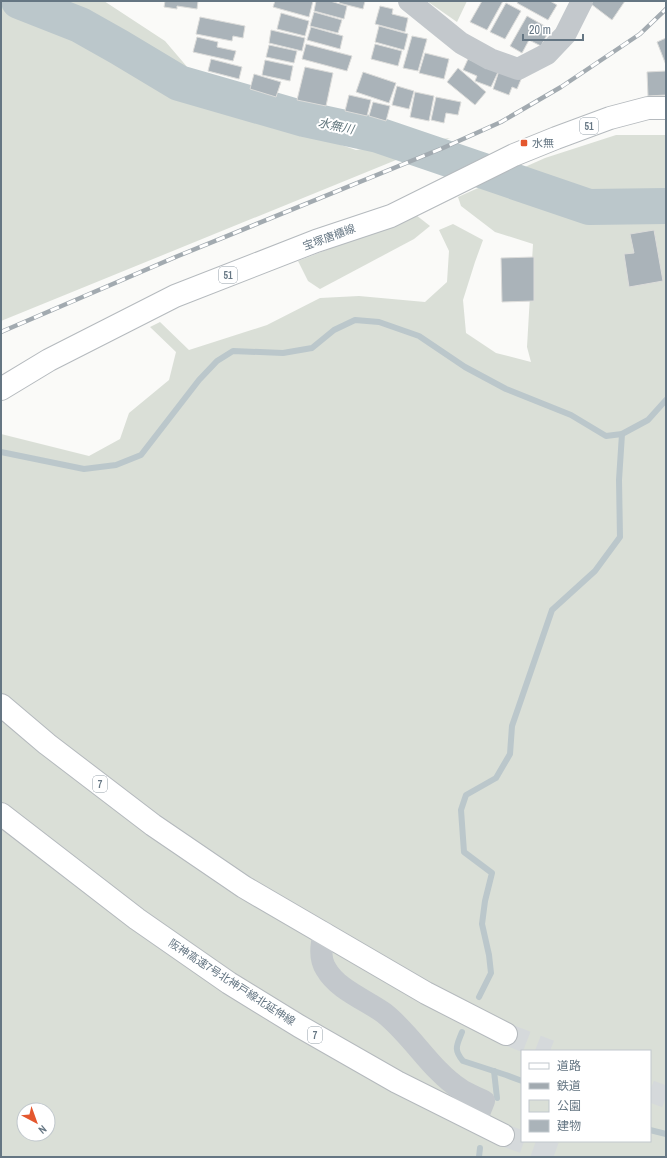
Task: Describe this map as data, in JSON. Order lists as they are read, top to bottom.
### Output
{
  "streets": {
    "main road": [
      "51",
      "宝塚唐櫃線",
      "7",
      "阪神高速7号北神戸線北延伸線"
    ]
  },
  "water": ["水無川"],
  "places": {
    "transit": ["水無"]
  },
  "legend": [
    "道路",
    "鉄道",
    "公園",
    "建物"
  ],
  "scale_bar": "20 m",
  "north": "bottom right"
}
